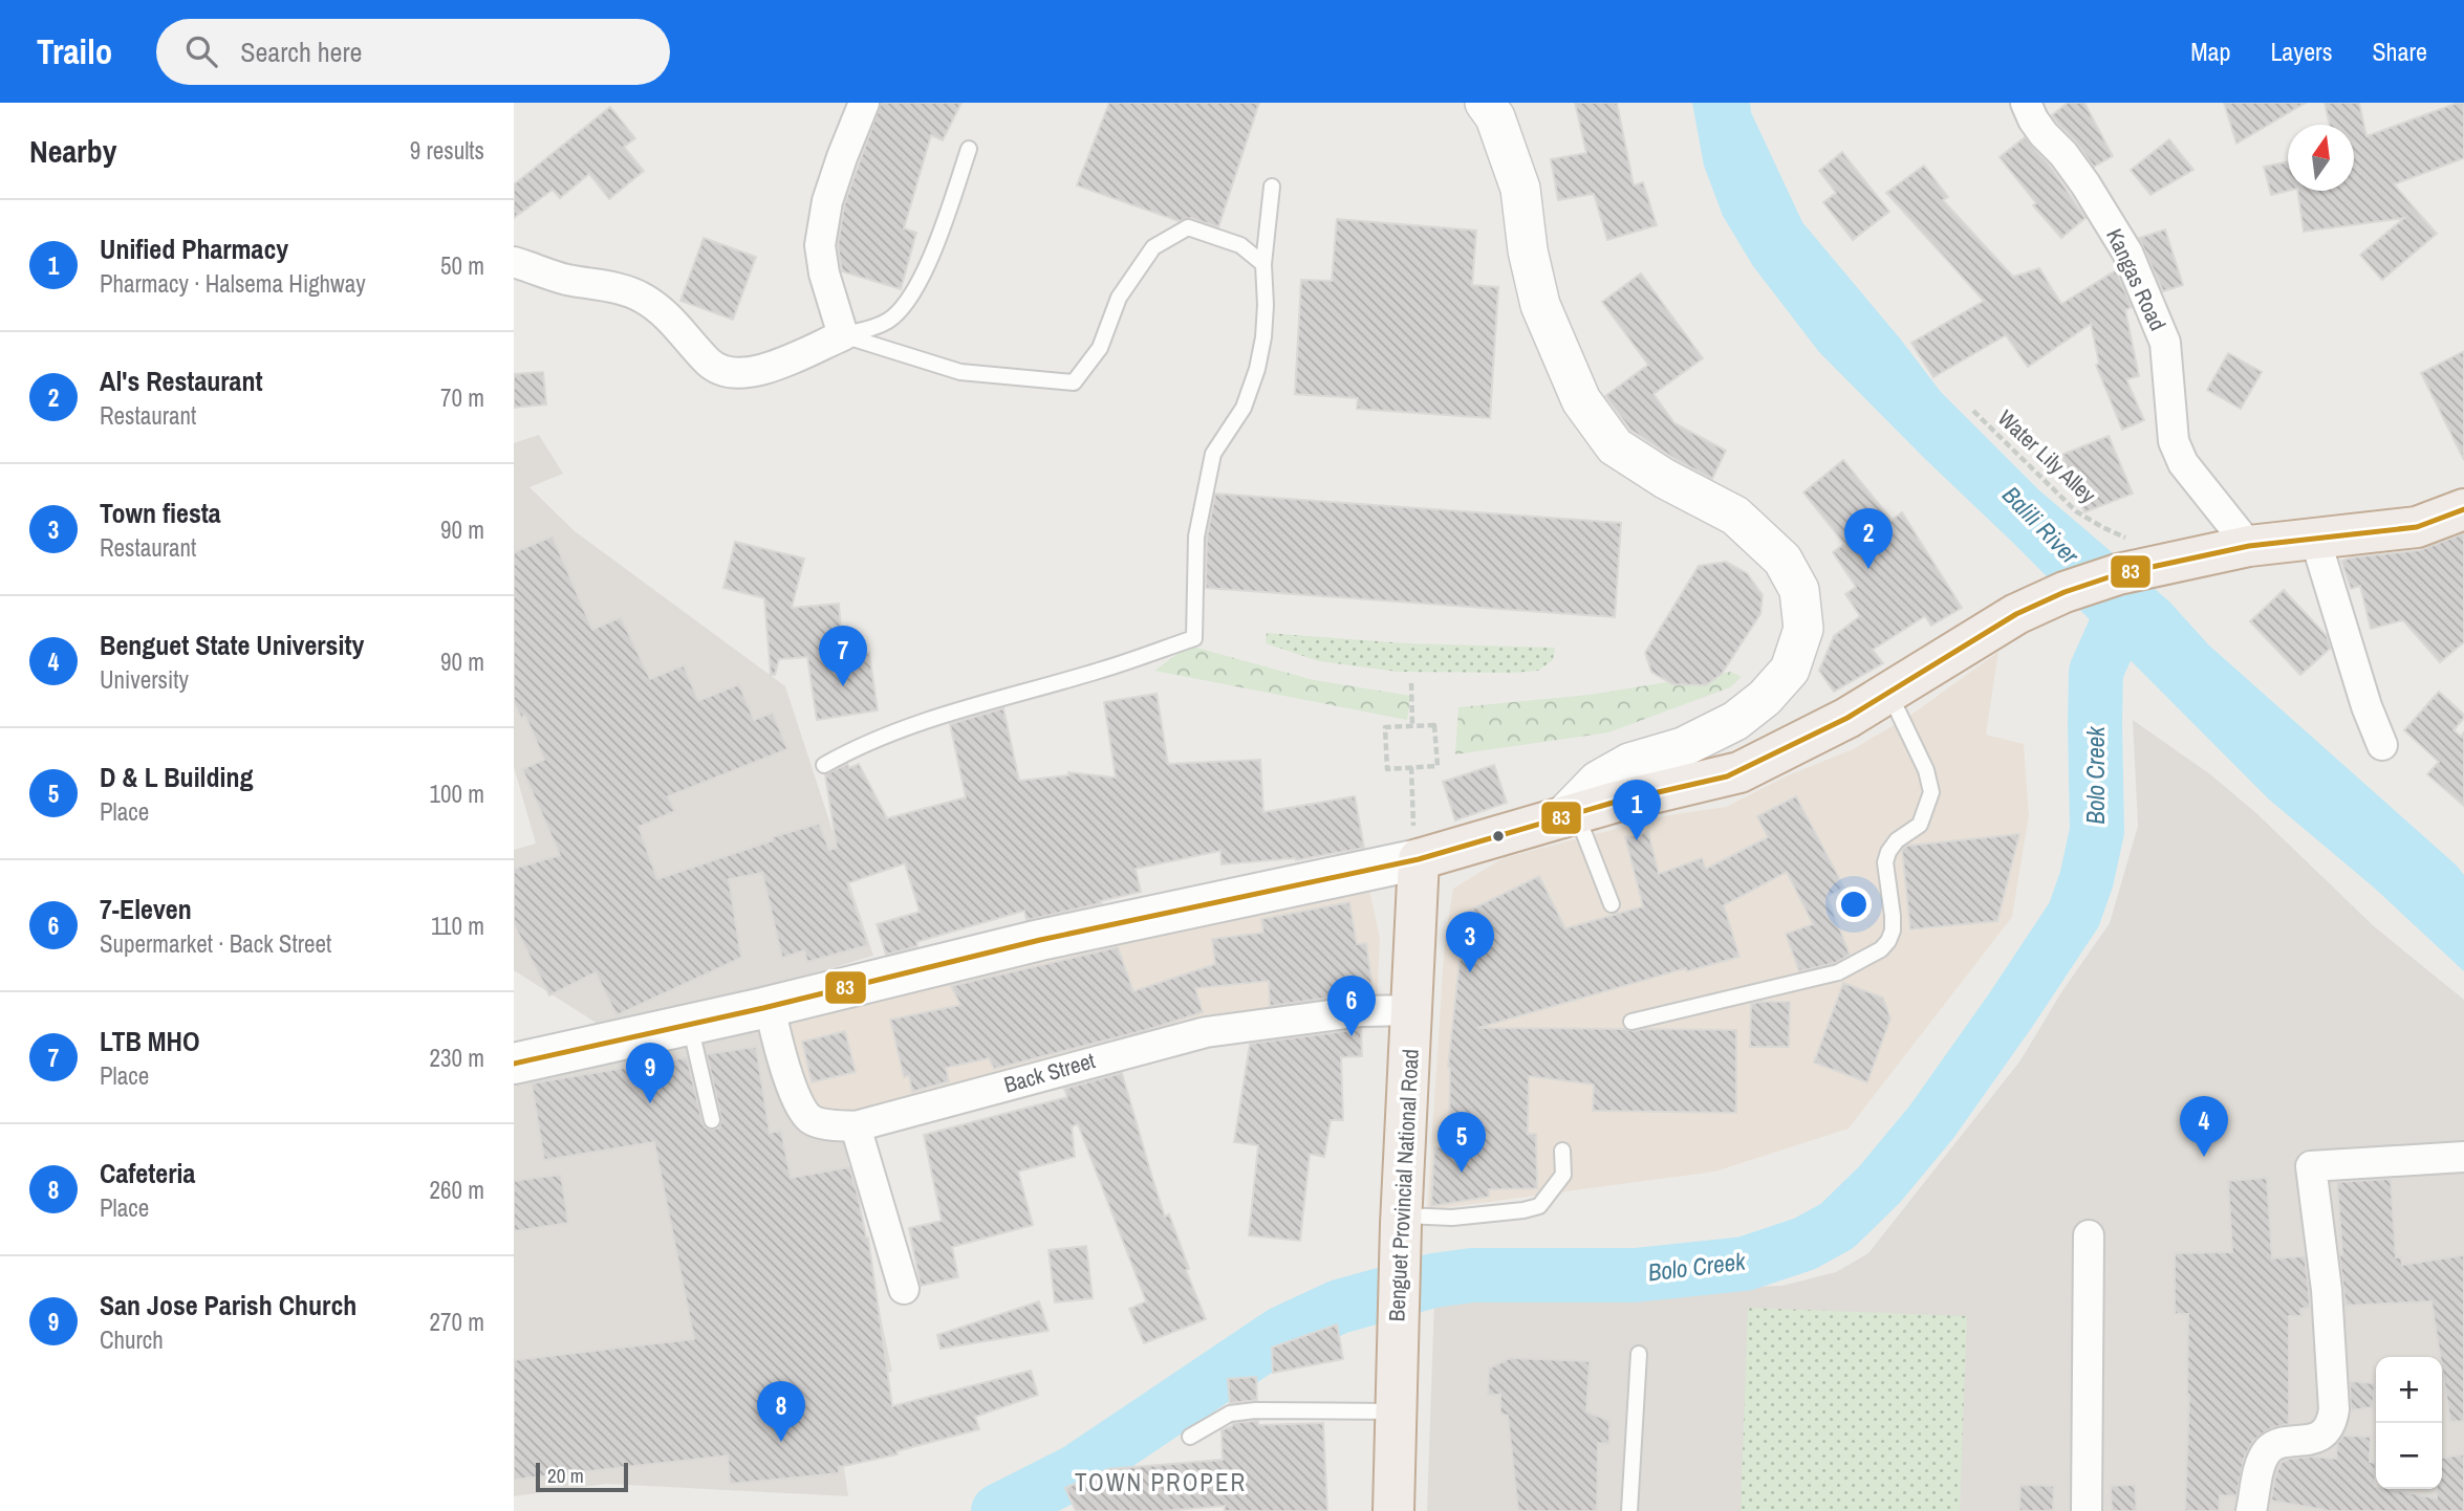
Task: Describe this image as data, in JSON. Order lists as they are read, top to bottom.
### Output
{
  "streets": {
    "highway": ["Benguet Provincial National Road"],
    "street": ["Kangas Road", "Back Street"],
    "path": ["Water Lily Alley"]
  },
  "crossings": [
    ["Back Street", "Benguet Provincial National Road"]
  ],
  "districts": ["TOWN PROPER"],
  "water": ["Balili River", "Bolo Creek"],
  "lines": ["transit line 83"],
  "scale_bar": "20 m",
  "north": "top",
  "page": {
    "header": "Trailo",
    "search": "Search here",
    "nav": ["Map", "Layers", "Share"],
    "heading": ["Nearby", "9 results"],
    "list": [
      {
        "mark": "1",
        "name": "Unified Pharmacy",
        "note": "Pharmacy · Halsema Highway",
        "value": "50 m"
      },
      {
        "mark": "2",
        "name": "Al's Restaurant",
        "note": "Restaurant",
        "value": "70 m"
      },
      {
        "mark": "3",
        "name": "Town fiesta",
        "note": "Restaurant",
        "value": "90 m"
      },
      {
        "mark": "4",
        "name": "Benguet State University",
        "note": "University",
        "value": "90 m"
      },
      {
        "mark": "5",
        "name": "D & L Building",
        "note": "Place",
        "value": "100 m"
      },
      {
        "mark": "6",
        "name": "7-Eleven",
        "note": "Supermarket · Back Street",
        "value": "110 m"
      },
      {
        "mark": "7",
        "name": "LTB MHO",
        "note": "Place",
        "value": "230 m"
      },
      {
        "mark": "8",
        "name": "Cafeteria",
        "note": "Place",
        "value": "260 m"
      },
      {
        "mark": "9",
        "name": "San Jose Parish Church",
        "note": "Church",
        "value": "270 m"
      }
    ],
    "pins": [
      "2",
      "7",
      "1",
      "3",
      "6",
      "9",
      "4",
      "5",
      "8"
    ],
    "map_buttons": ["+", "−"],
    "scale": "20 m"
  }
}
